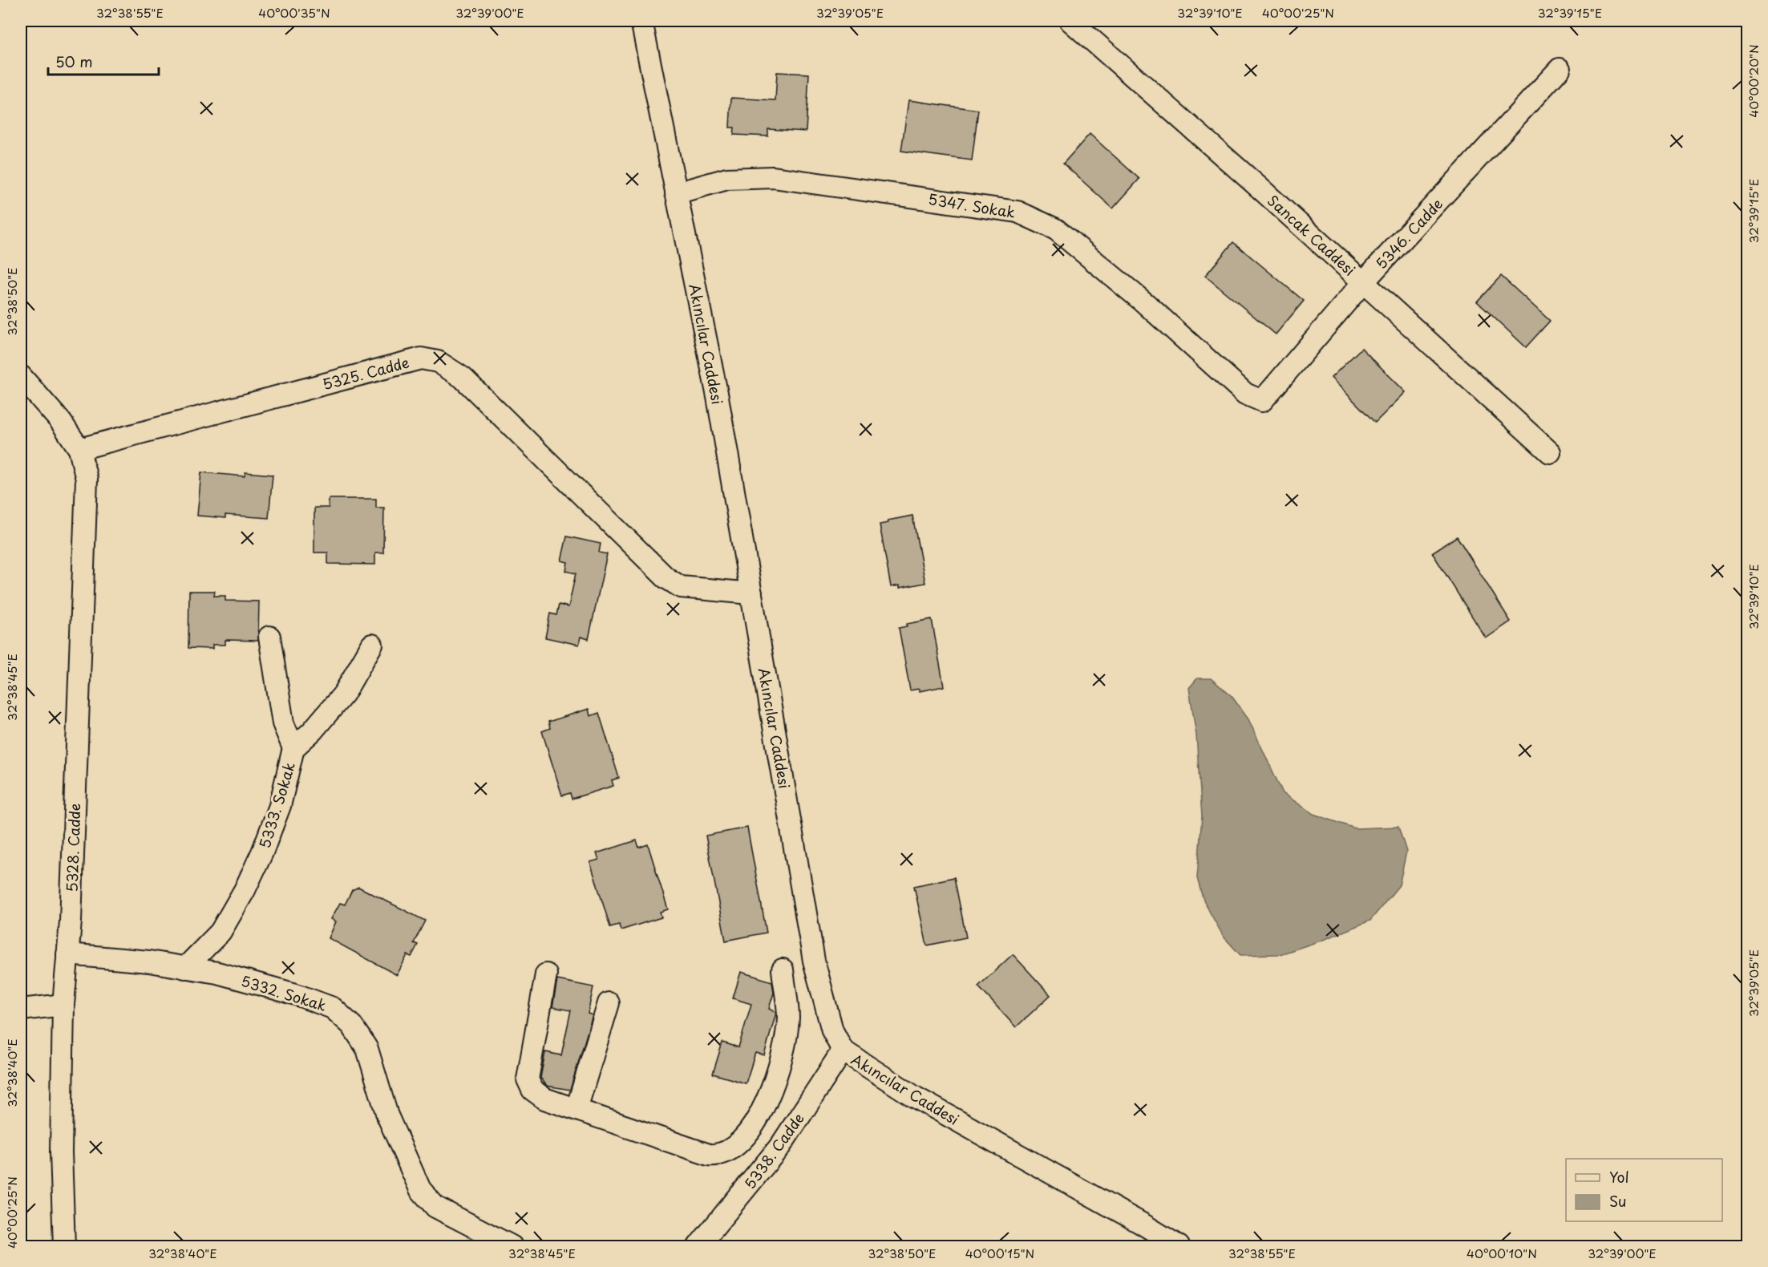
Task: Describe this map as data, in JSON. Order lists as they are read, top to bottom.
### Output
{
  "streets": {
    "street": [
      "5347. Sokak",
      "5346. Cadde",
      "Sancak Caddesi",
      "Akıncılar Caddesi",
      "5325. Cadde",
      "5333. Sokak",
      "5328. Cadde",
      "5332. Sokak",
      "5338. Cadde"
    ]
  },
  "crossings": [
    ["5347. Sokak", "5346. Cadde"],
    ["5347. Sokak", "Akıncılar Caddesi"],
    ["5346. Cadde", "Sancak Caddesi"],
    ["Akıncılar Caddesi", "5325. Cadde"],
    ["Akıncılar Caddesi", "5338. Cadde"],
    ["5325. Cadde", "5328. Cadde"],
    ["5333. Sokak", "5332. Sokak"],
    ["5328. Cadde", "5332. Sokak"]
  ],
  "legend": ["Yol", "Su"],
  "scale_bar": "50 m",
  "coordinates": [
    "32°38'55\"E",
    "40°00'35\"N",
    "32°39'00\"E",
    "32°39'05\"E",
    "32°39'10\"E",
    "40°00'25\"N",
    "32°39'15\"E",
    "40°00'20\"N",
    "32°38'50\"E",
    "32°38'45\"E",
    "32°38'40\"E",
    "40°00'15\"N",
    "40°00'10\"N"
  ]
}
